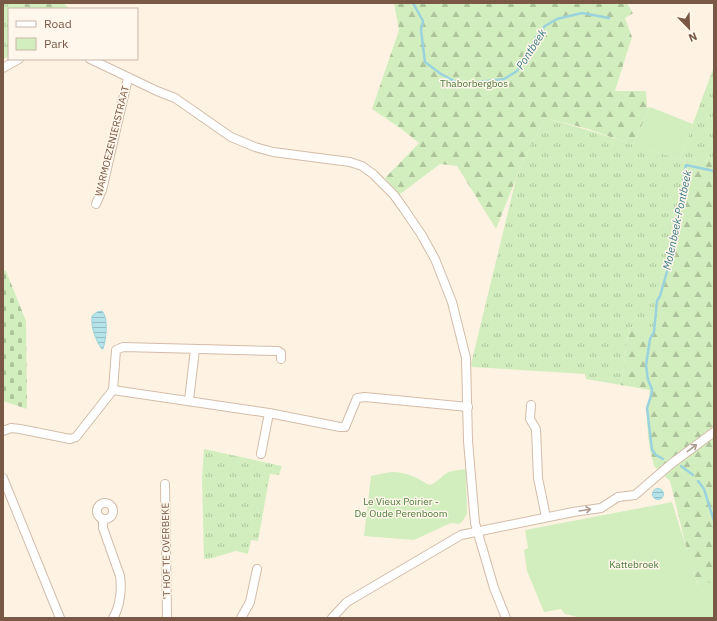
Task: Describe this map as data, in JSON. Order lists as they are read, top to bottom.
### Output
{
  "streets": {
    "street": ["WARMOEZENIERSTRAAT", "'T HOF TE OVERBEKE"]
  },
  "water": ["Pontbeek", "Molenbeek-Pontbeek"],
  "parks": ["Thaborbergbos", "Le Vieux Poirier - De Oude Perenboom", "Kattebroek"],
  "legend": ["Road", "Park"],
  "north": "bottom right"
}
